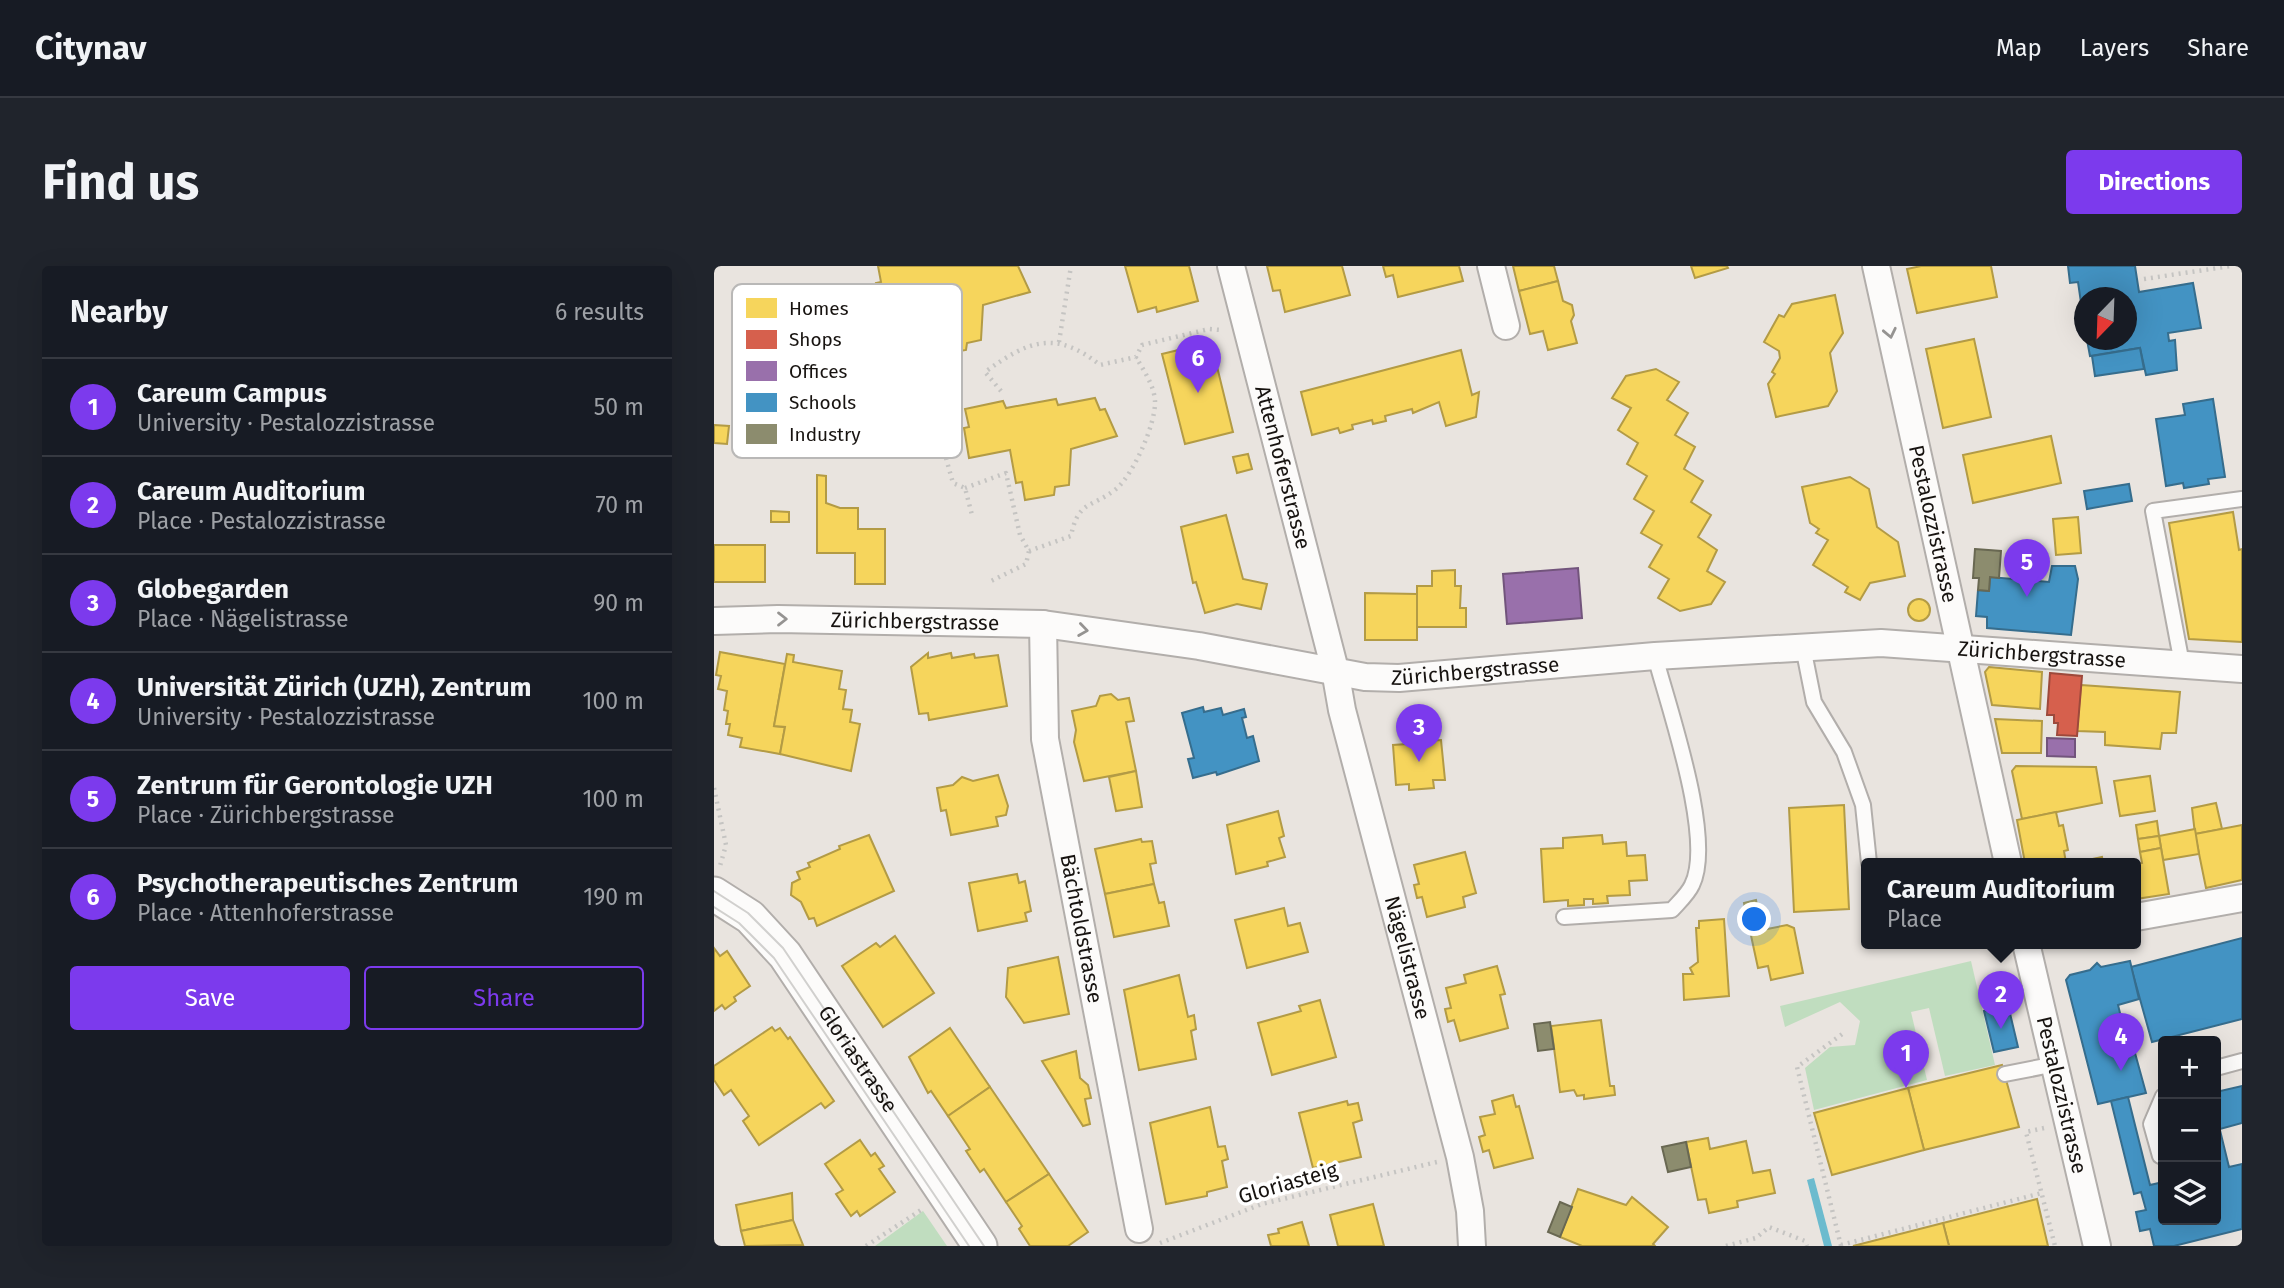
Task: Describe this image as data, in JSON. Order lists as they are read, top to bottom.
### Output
{
  "streets": {
    "street": [
      "Attenhoferstrasse",
      "Pestalozzistrasse",
      "Zürichbergstrasse",
      "Bächtoldstrasse",
      "Nägelistrasse",
      "Gloriastrasse"
    ],
    "path": ["Gloriasteig"]
  },
  "crossings": [
    ["Attenhoferstrasse", "Zürichbergstrasse"],
    ["Attenhoferstrasse", "Nägelistrasse"],
    ["Pestalozzistrasse", "Zürichbergstrasse"],
    ["Zürichbergstrasse", "Bächtoldstrasse"],
    ["Zürichbergstrasse", "Nägelistrasse"],
    ["Bächtoldstrasse", "Gloriasteig"]
  ],
  "one_way": ["Pestalozzistrasse", "Zürichbergstrasse"],
  "legend": [
    "Homes",
    "Shops",
    "Offices",
    "Schools",
    "Industry"
  ],
  "north": "bottom left",
  "page": {
    "header": "Citynav",
    "nav": ["Map", "Layers", "Share"],
    "buttons": [
      "Directions",
      ["Save", "Share"]
    ],
    "title": "Find us",
    "heading": ["Nearby", "6 results"],
    "pins": [
      "6",
      "5",
      "3",
      "2",
      "4",
      "1"
    ],
    "list": [
      {
        "mark": "1",
        "name": "Careum Campus",
        "note": "University · Pestalozzistrasse",
        "value": "50 m"
      },
      {
        "mark": "2",
        "name": "Careum Auditorium",
        "note": "Place · Pestalozzistrasse",
        "value": "70 m"
      },
      {
        "mark": "3",
        "name": "Globegarden",
        "note": "Place · Nägelistrasse",
        "value": "90 m"
      },
      {
        "mark": "4",
        "name": "Universität Zürich (UZH), Zentrum",
        "note": "University · Pestalozzistrasse",
        "value": "100 m"
      },
      {
        "mark": "5",
        "name": "Zentrum für Gerontologie UZH",
        "note": "Place · Zürichbergstrasse",
        "value": "100 m"
      },
      {
        "mark": "6",
        "name": "Psychotherapeutisches Zentrum",
        "note": "Place · Attenhoferstrasse",
        "value": "190 m"
      }
    ],
    "popup": ["Careum Auditorium", "Place"],
    "map_buttons": ["+", "−"]
  }
}
